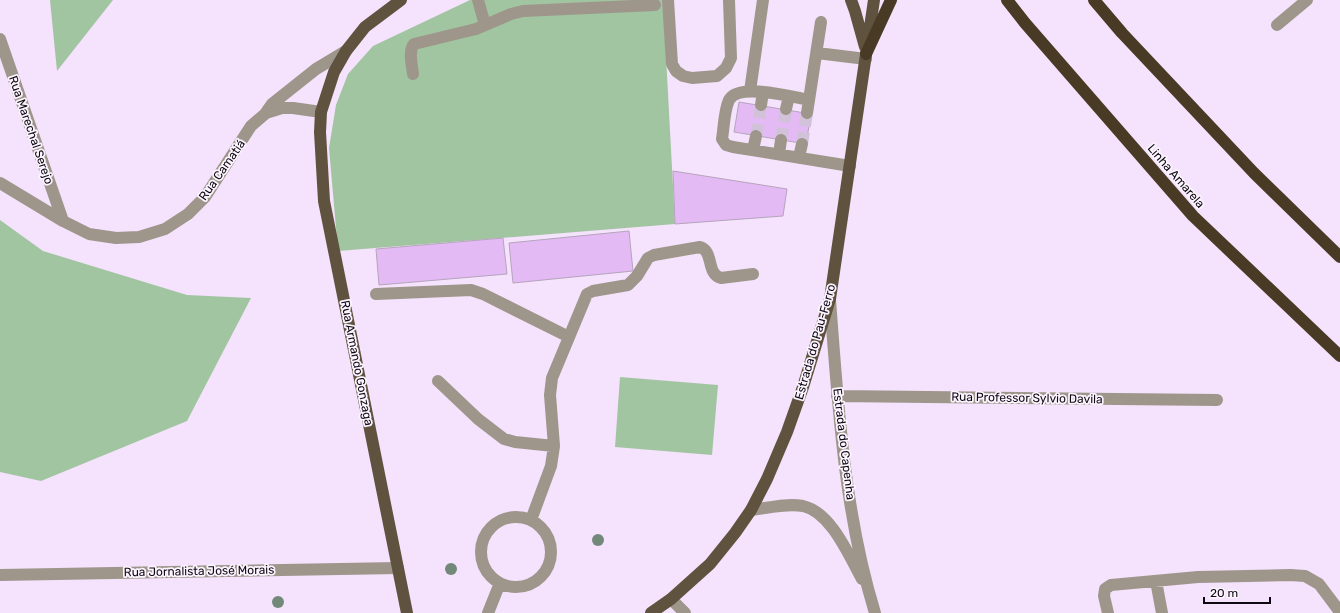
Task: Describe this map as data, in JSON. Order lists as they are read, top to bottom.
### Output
{
  "streets": {
    "highway": ["Linha Amarela"],
    "main road": ["Rua Camatiá", "Estrada do Pau-Ferro", "Rua Armando Gonzaga"],
    "street": [
      "Rua Marechal Serejo",
      "Rua Professor Sylvio Davila",
      "Estrada do Capenha",
      "Rua Jornalista José Morais"
    ]
  },
  "crossings": [
    ["Rua Marechal Serejo", "Rua Camatiá"],
    ["Rua Camatiá", "Rua Armando Gonzaga"],
    ["Estrada do Pau-Ferro", "Estrada do Capenha"],
    ["Rua Armando Gonzaga", "Rua Jornalista José Morais"],
    ["Rua Professor Sylvio Davila", "Estrada do Capenha"]
  ],
  "scale_bar": "20 m"
}
